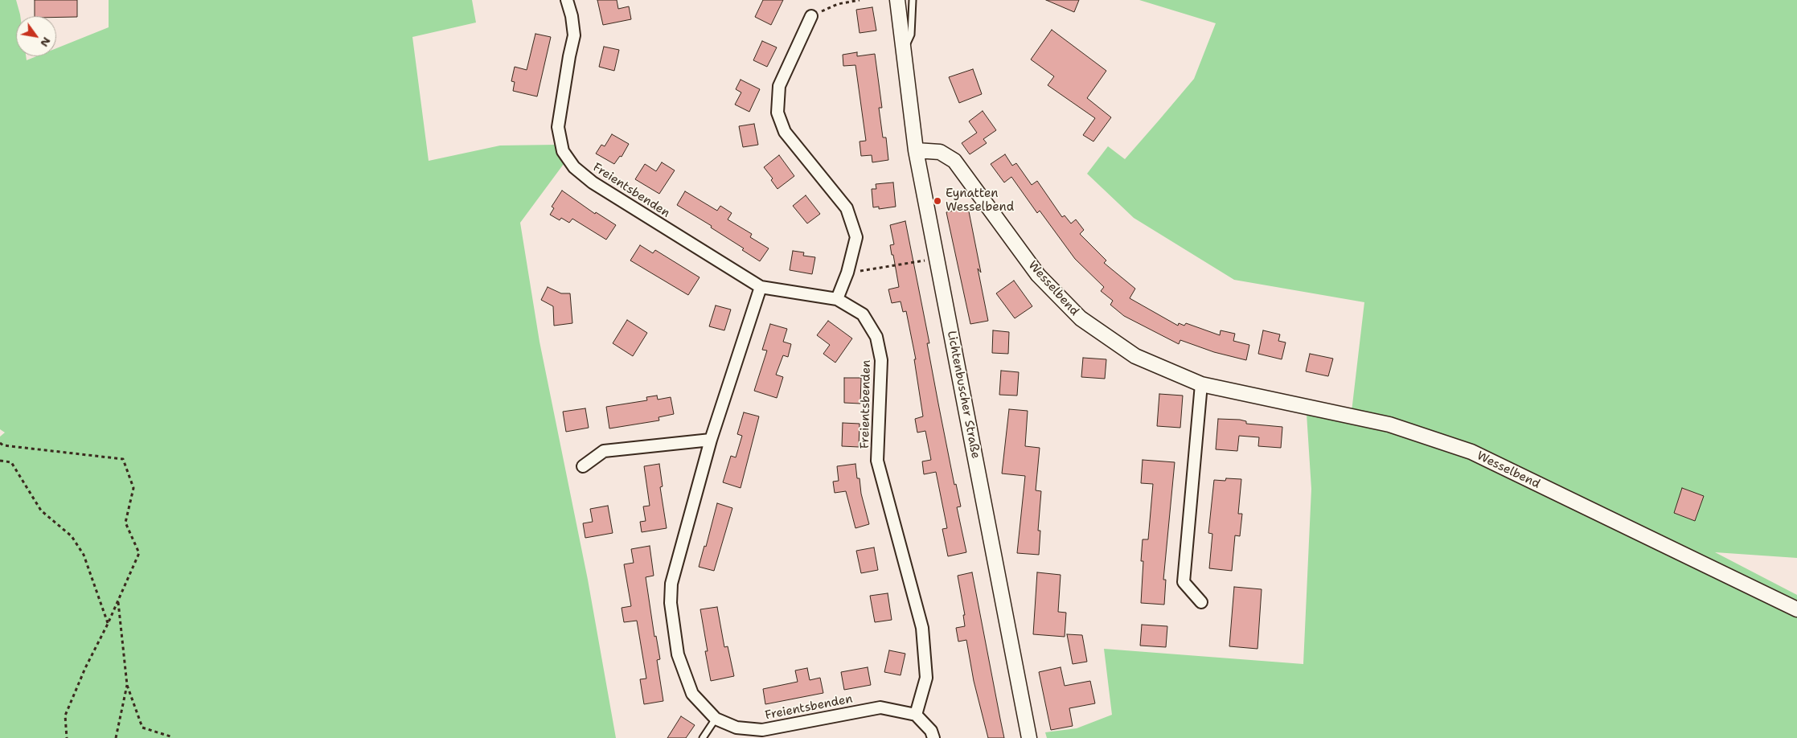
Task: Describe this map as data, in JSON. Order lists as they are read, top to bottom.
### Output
{
  "streets": {
    "street": ["Freientsbenden", "Wesselbend", "Lichtenbuscher Straße"]
  },
  "crossings": [
    ["Wesselbend", "Lichtenbuscher Straße"]
  ],
  "places": ["Eynatten Wesselbend"],
  "north": "bottom right"
}
